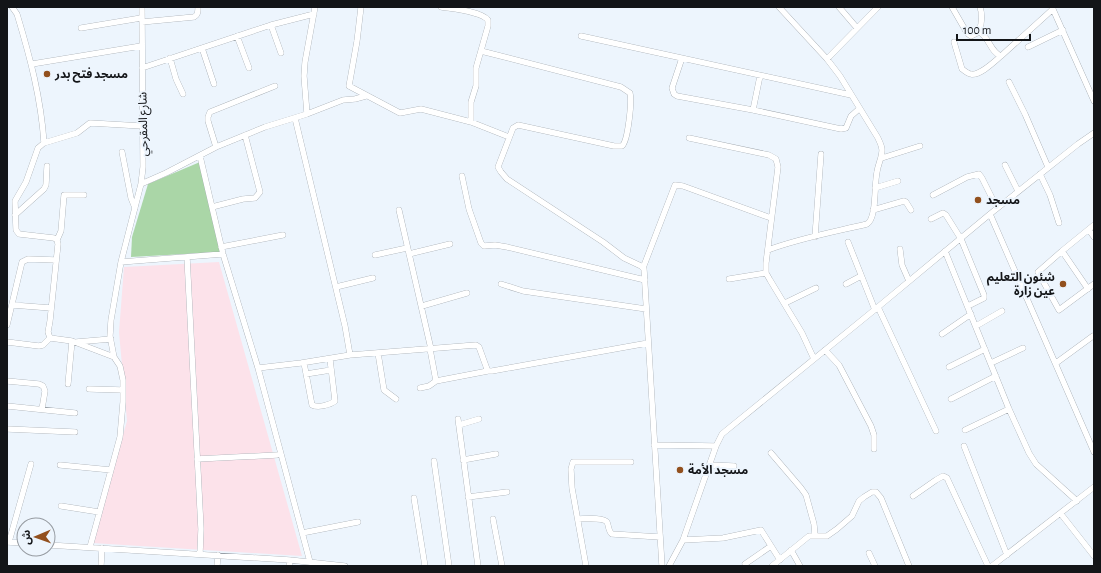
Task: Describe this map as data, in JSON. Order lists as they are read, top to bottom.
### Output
{
  "streets": {
    "street": ["شارع المقرحي"]
  },
  "places": [
    "مسجد فتح بدر",
    "مسجد",
    "شئون التعليم عين زارة",
    "مسجد الأمة"
  ],
  "scale_bar": "100 m",
  "north": "left"
}
